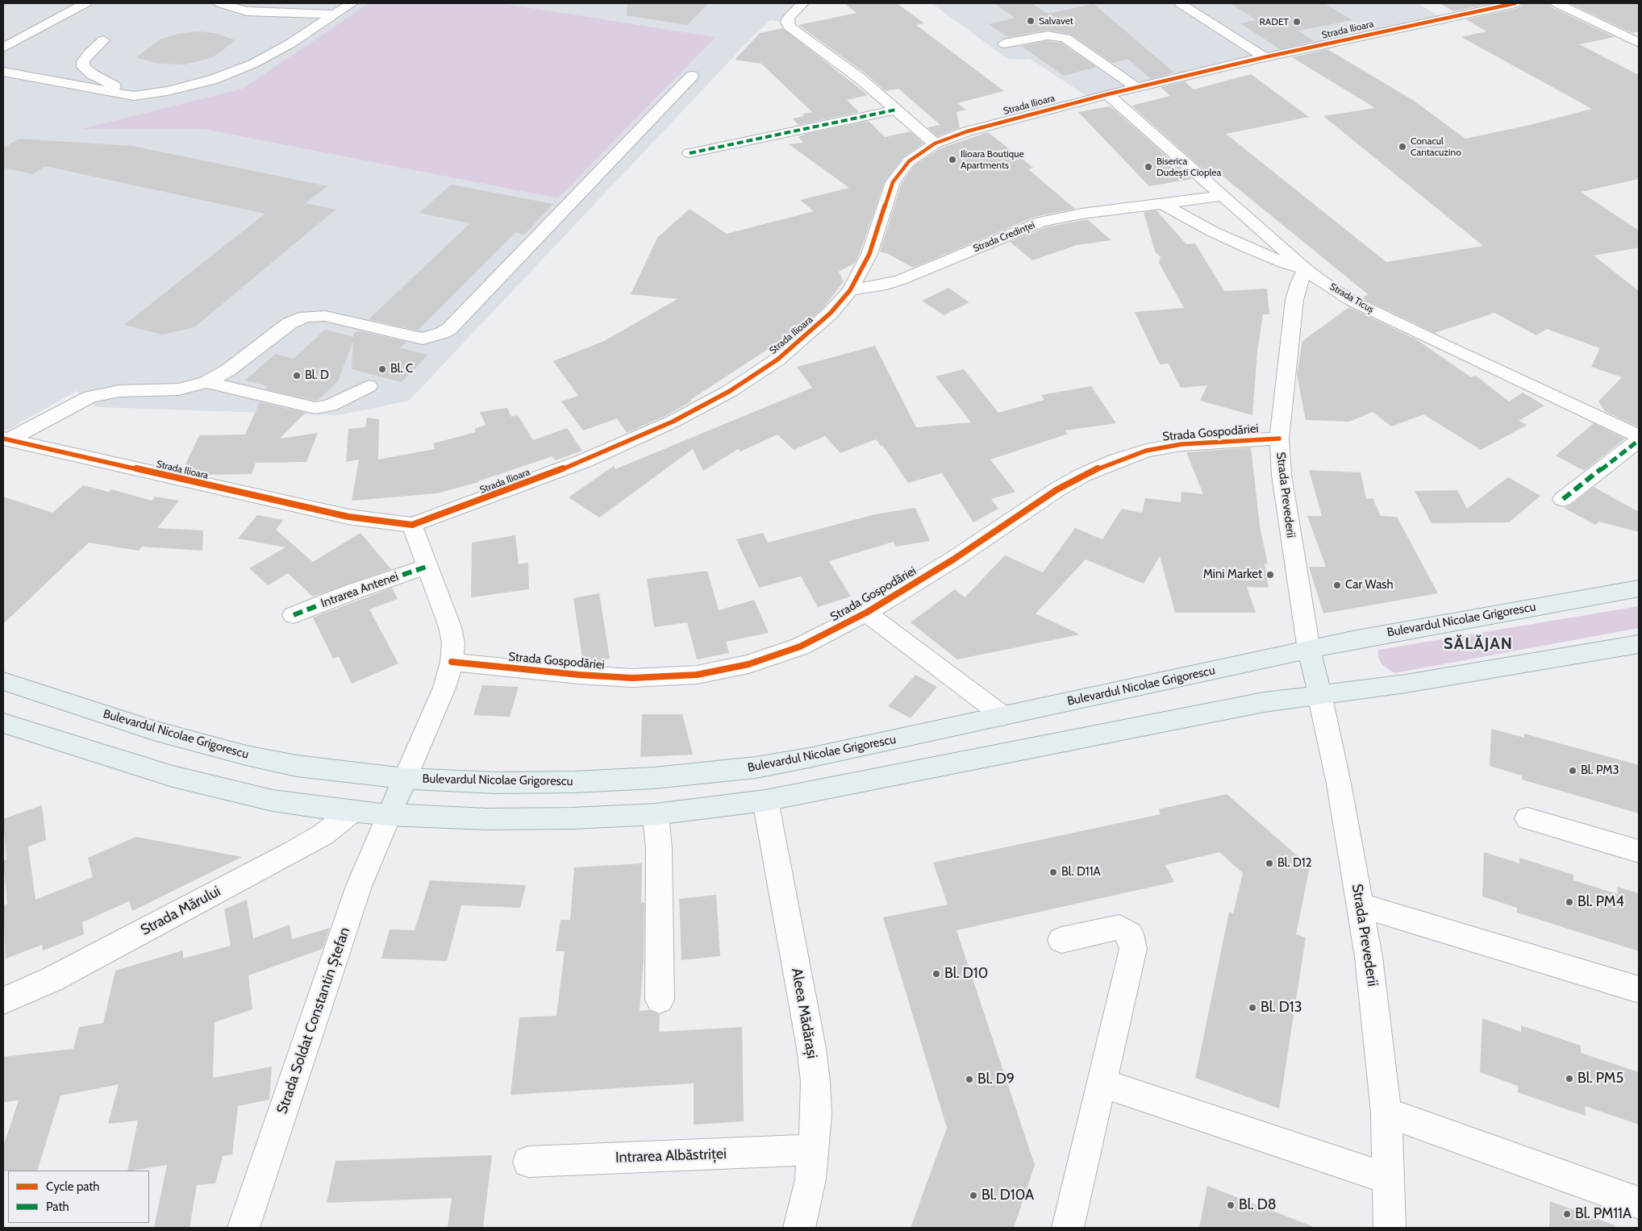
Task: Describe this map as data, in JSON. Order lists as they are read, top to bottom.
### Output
{
  "streets": {
    "main road": ["Bulevardul Nicolae Grigorescu"],
    "street": [
      "Strada Ilioara",
      "Strada Credinței",
      "Strada Ticuș",
      "Strada Gospodăriei",
      "Strada Prevederii",
      "Intrarea Antenei",
      "Strada Mărului",
      "Aleea Mădărași",
      "Strada Soldat Constantin Ștefan",
      "Intrarea Albăstriței"
    ]
  },
  "crossings": [
    ["Strada Ilioara", "Strada Credinței"],
    ["Strada Ilioara", "Strada Ticuș"],
    ["Strada Credinței", "Strada Ticuș"],
    ["Strada Ticuș", "Strada Prevederii"],
    ["Strada Gospodăriei", "Strada Prevederii"],
    ["Strada Gospodăriei", "Bulevardul Nicolae Grigorescu"],
    ["Strada Prevederii", "Bulevardul Nicolae Grigorescu"],
    ["Aleea Mădărași", "Intrarea Albăstriței"]
  ],
  "districts": ["SĂLĂJAN"],
  "places": [
    "Salvavet",
    "RADET",
    "Conacul Cantacuzino",
    "Ilioara Boutique Apartments",
    "Biserica Dudești Cioplea",
    "Bl. C",
    "Bl. D",
    "Mini Market",
    "Car Wash",
    "Bl. PM3",
    "Bl. D12",
    "Bl. D11A",
    "Bl. PM4",
    "Bl. D10",
    "Bl. D13",
    "Bl. PM5",
    "Bl. D9",
    "Bl. D10A",
    "Bl. D8",
    "Bl. PM11A"
  ],
  "legend": ["Cycle path", "Path"]
}
